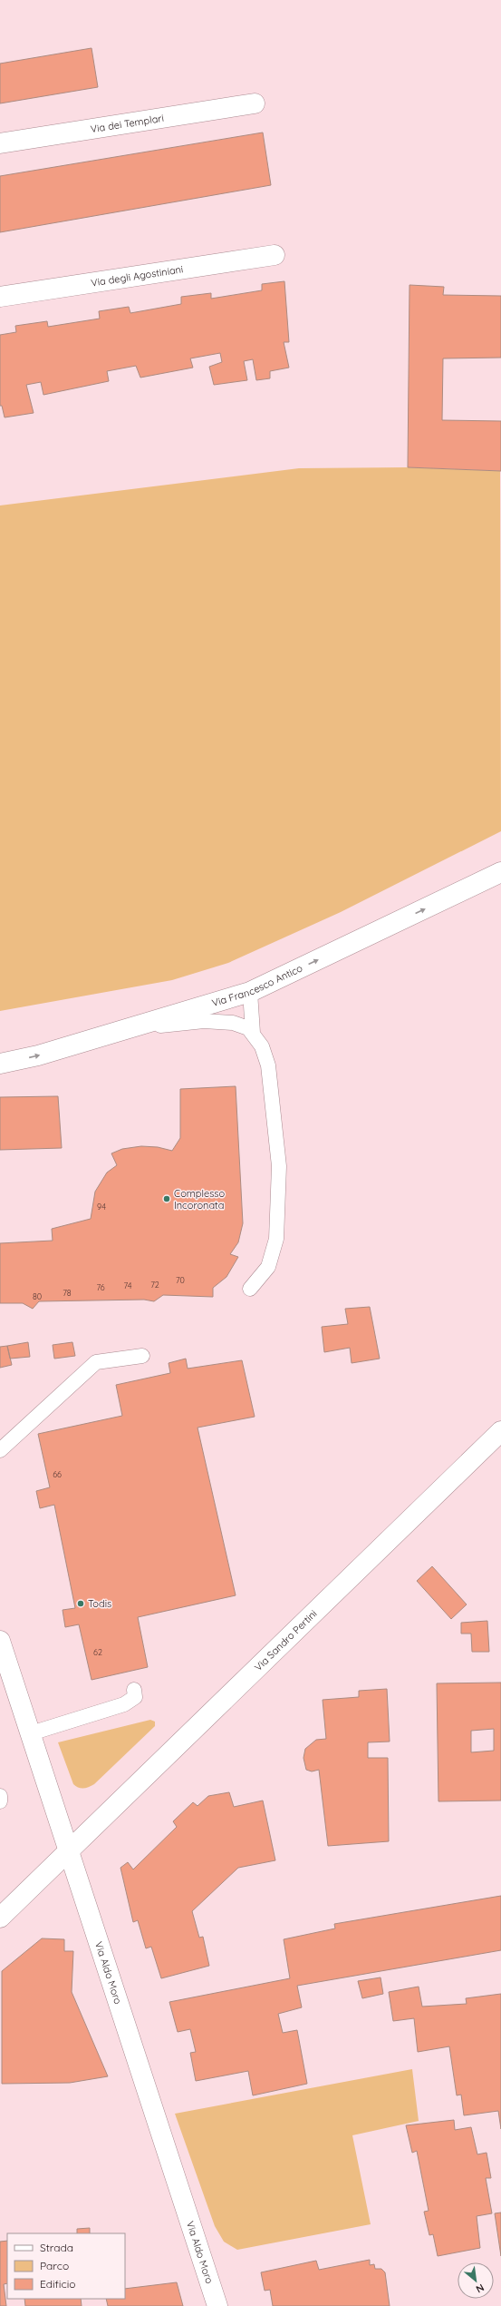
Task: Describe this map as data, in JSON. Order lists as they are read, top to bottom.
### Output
{
  "streets": {
    "street": [
      "Via dei Templari",
      "Via degli Agostiniani",
      "Via Francesco Antico",
      "Via Sandro Pertini",
      "Via Aldo Moro"
    ]
  },
  "crossings": [
    ["Via Sandro Pertini", "Via Aldo Moro"]
  ],
  "one_way": ["Via Francesco Antico"],
  "places": ["Complesso Incoronata", "Todis"],
  "house_numbers": [
    "94",
    "70",
    "72",
    "74",
    "76",
    "78",
    "80",
    "66",
    "62"
  ],
  "legend": ["Strada", "Parco", "Edificio"],
  "north": "bottom right"
}
